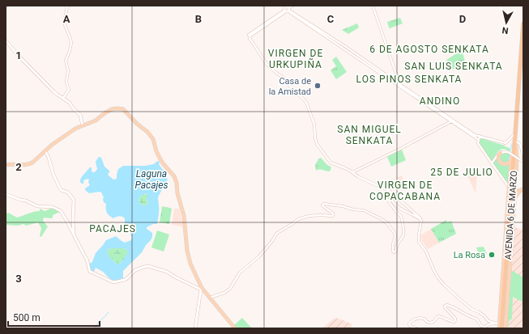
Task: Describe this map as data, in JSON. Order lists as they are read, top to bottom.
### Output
{
  "streets": {
    "highway": ["AVENIDA 6 DE MARZO"]
  },
  "districts": [
    "6 DE AGOSTO SENKATA",
    "VIRGEN DE URKUPIÑA",
    "SAN LUIS SENKATA",
    "LOS PINOS SENKATA",
    "ANDINO",
    "SAN MIGUEL SENKATA",
    "25 DE JULIO",
    "VIRGEN DE COPACABANA",
    "PACAJES"
  ],
  "water": ["Laguna Pacajes"],
  "places": ["Casa de la Amistad", "La Rosa"],
  "scale_bar": "500 m",
  "north": "bottom",
  "grid": {
    "columns": [
      "A",
      "B",
      "C",
      "D"
    ],
    "rows": ["1", "2", "3"]
  }
}
